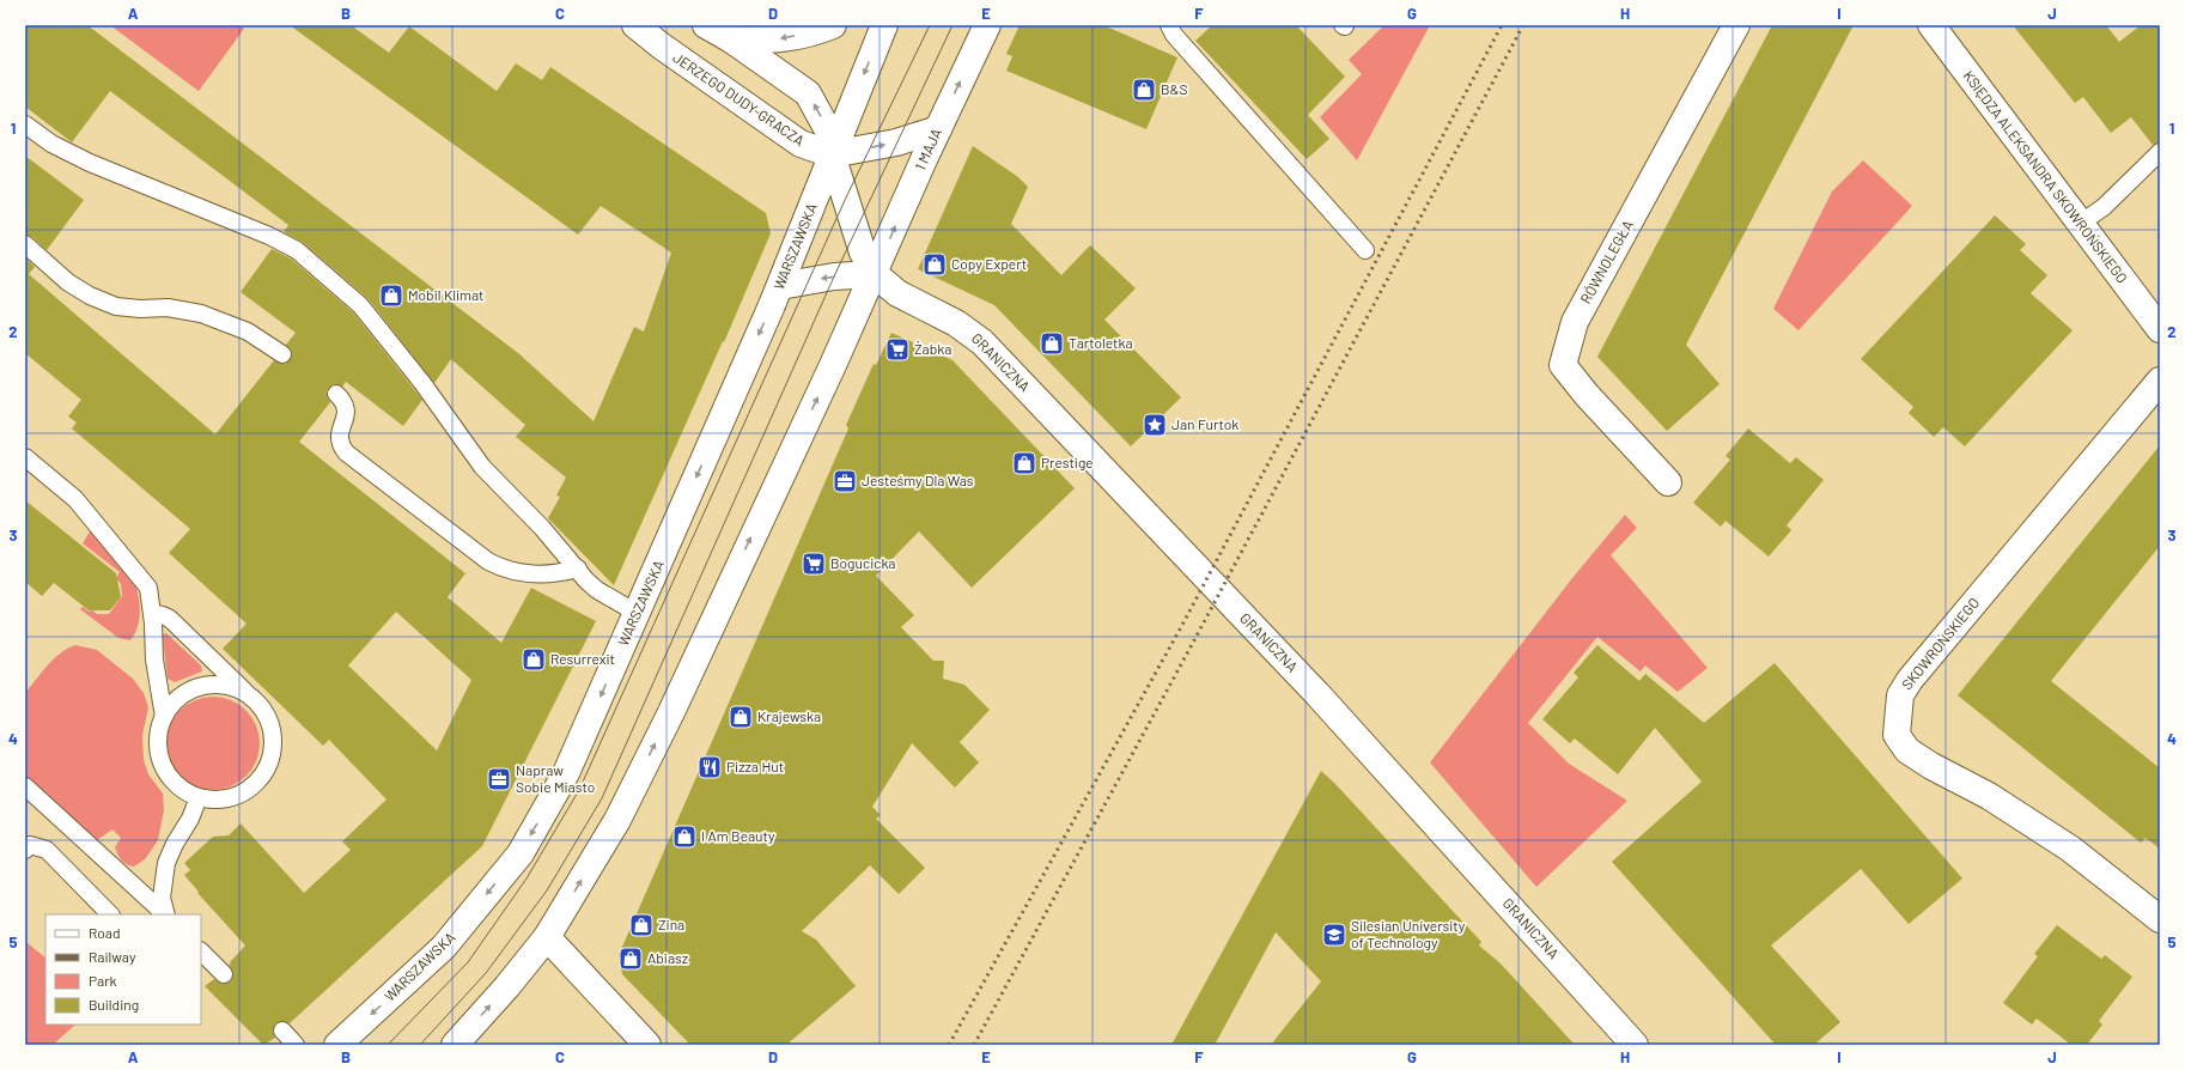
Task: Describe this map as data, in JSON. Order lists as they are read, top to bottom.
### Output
{
  "streets": {
    "street": [
      "JERZEGO DUDY-GRACZA",
      "1 MAJA",
      "KSIĘDZA ALEKSANDRA SKOWROŃSKIEGO",
      "WARSZAWSKA",
      "RÓWNOLEGŁA",
      "GRANICZNA",
      "SKOWROŃSKIEGO"
    ]
  },
  "crossings": [
    ["JERZEGO DUDY-GRACZA", "WARSZAWSKA"],
    ["1 MAJA", "GRANICZNA"]
  ],
  "places": {
    "shop": [
      "B&S",
      "Copy Expert",
      "Mobil Klimat",
      "Tartoletka",
      "Prestige",
      "Resurrexit",
      "Krajewska",
      "I Am Beauty",
      "Zina",
      "Abiasz"
    ],
    "supermarket": ["Żabka", "Bogucicka"],
    "place": ["Jan Furtok"],
    "office": ["Jesteśmy Dla Was", "Napraw Sobie Miasto"],
    "restaurant": ["Pizza Hut"],
    "school or university": ["Silesian University of Technology"]
  },
  "legend": [
    "Road",
    "Railway",
    "Park",
    "Building"
  ],
  "grid": {
    "columns": [
      "A",
      "B",
      "C",
      "D",
      "E",
      "F",
      "G",
      "H",
      "I",
      "J"
    ],
    "rows": [
      "1",
      "2",
      "3",
      "4",
      "5"
    ]
  }
}
